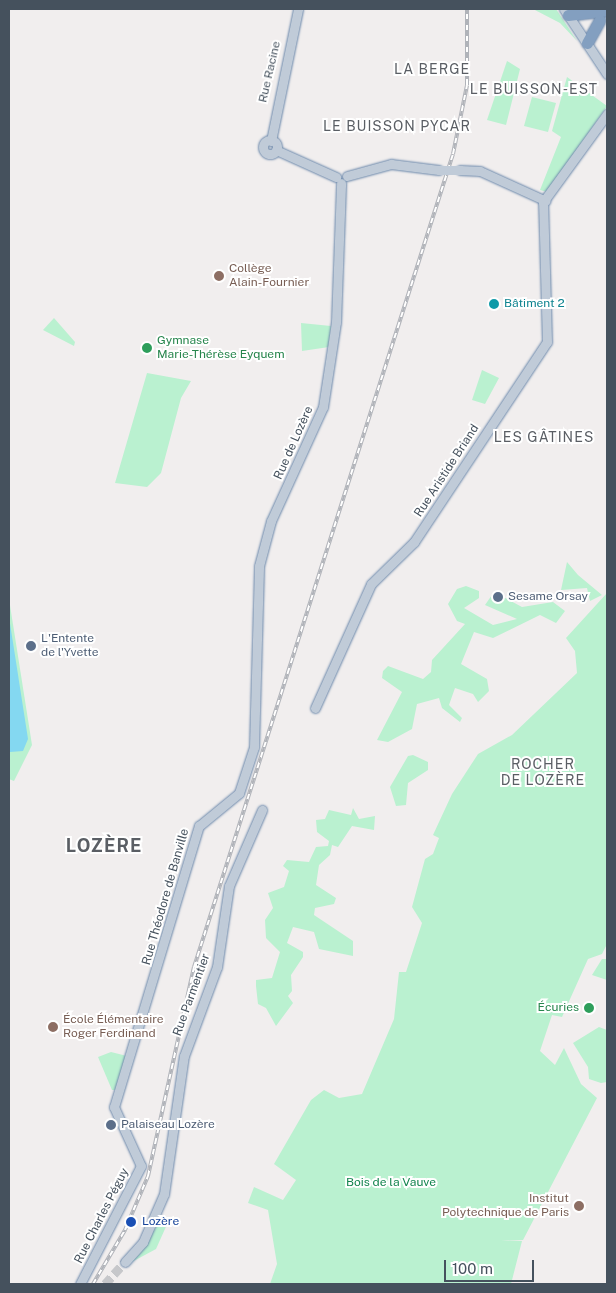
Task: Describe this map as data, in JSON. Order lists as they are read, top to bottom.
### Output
{
  "streets": {
    "street": [
      "Rue Racine",
      "Rue de Lozère",
      "Rue Aristide Briand",
      "Rue Théodore de Banville",
      "Rue Parmentier",
      "Rue Charles Péguy"
    ]
  },
  "crossings": [
    ["Rue Racine", "Rue de Lozère"],
    ["Rue de Lozère", "Rue Théodore de Banville"],
    ["Rue Théodore de Banville", "Rue Charles Péguy"]
  ],
  "districts": [
    "LA BERGE",
    "LE BUISSON-EST",
    "LE BUISSON PYCAR",
    "LES GÂTINES",
    "ROCHER DE LOZÈRE",
    "LOZÈRE"
  ],
  "parks": ["Bois de la Vauve"],
  "places": [
    "Collège Alain-Fournier",
    "Bâtiment 2",
    "Gymnase Marie-Thérèse Eyquem",
    "Sesame Orsay",
    "L'Entente de l'Yvette",
    "Écuries",
    "École Élémentaire Roger Ferdinand",
    "Palaiseau Lozère",
    "Institut Polytechnique de Paris",
    "Lozère"
  ],
  "scale_bar": "100 m"
}
